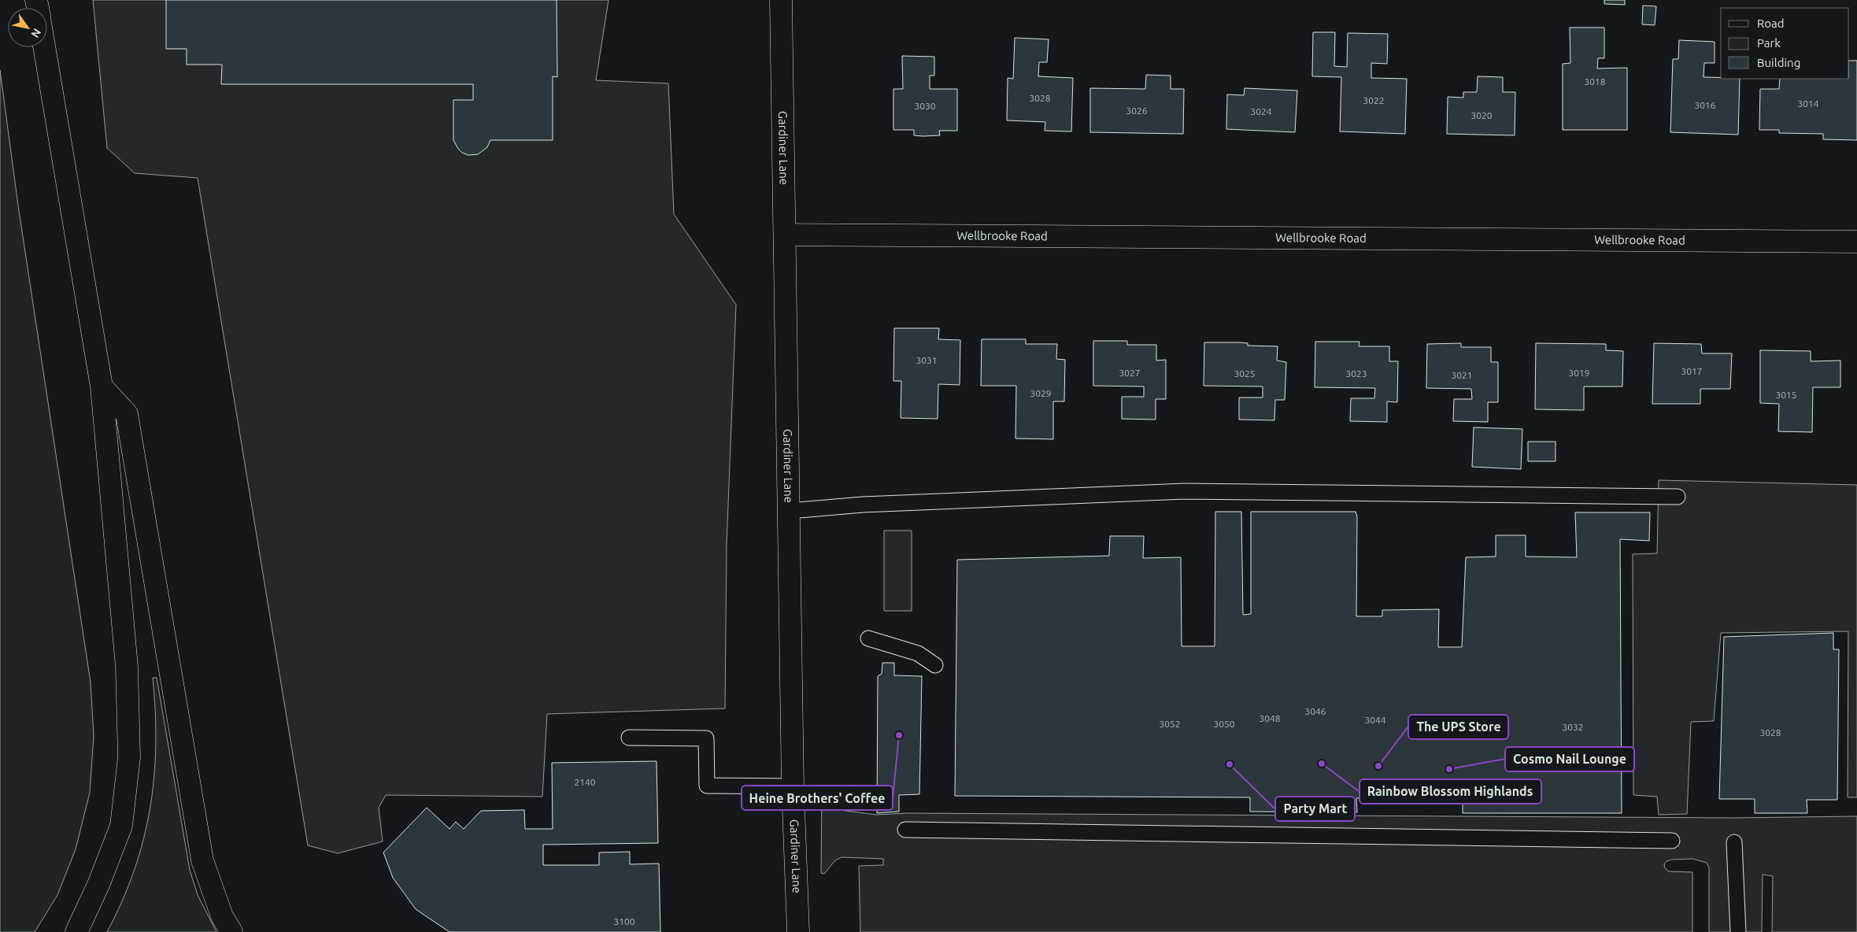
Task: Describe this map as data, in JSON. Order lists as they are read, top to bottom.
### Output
{
  "streets": {
    "main road": ["Gardiner Lane", "Wellbrooke Road"]
  },
  "crossings": [
    ["Gardiner Lane", "Wellbrooke Road"]
  ],
  "places": [
    "Heine Brothers' Coffee",
    "Rainbow Blossom Highlands",
    "Party Mart",
    "The UPS Store",
    "Cosmo Nail Lounge"
  ],
  "house_numbers": [
    "3018",
    "3028",
    "3022",
    "3014",
    "3016",
    "3030",
    "3026",
    "3024",
    "3020",
    "3031",
    "3017",
    "3027",
    "3019",
    "3025",
    "3023",
    "3021",
    "3029",
    "3015",
    "3046",
    "3048",
    "3044",
    "3052",
    "3050",
    "3032",
    "3028",
    "2140",
    "3100"
  ],
  "legend": ["Road", "Park", "Building"],
  "north": "bottom right"
}
